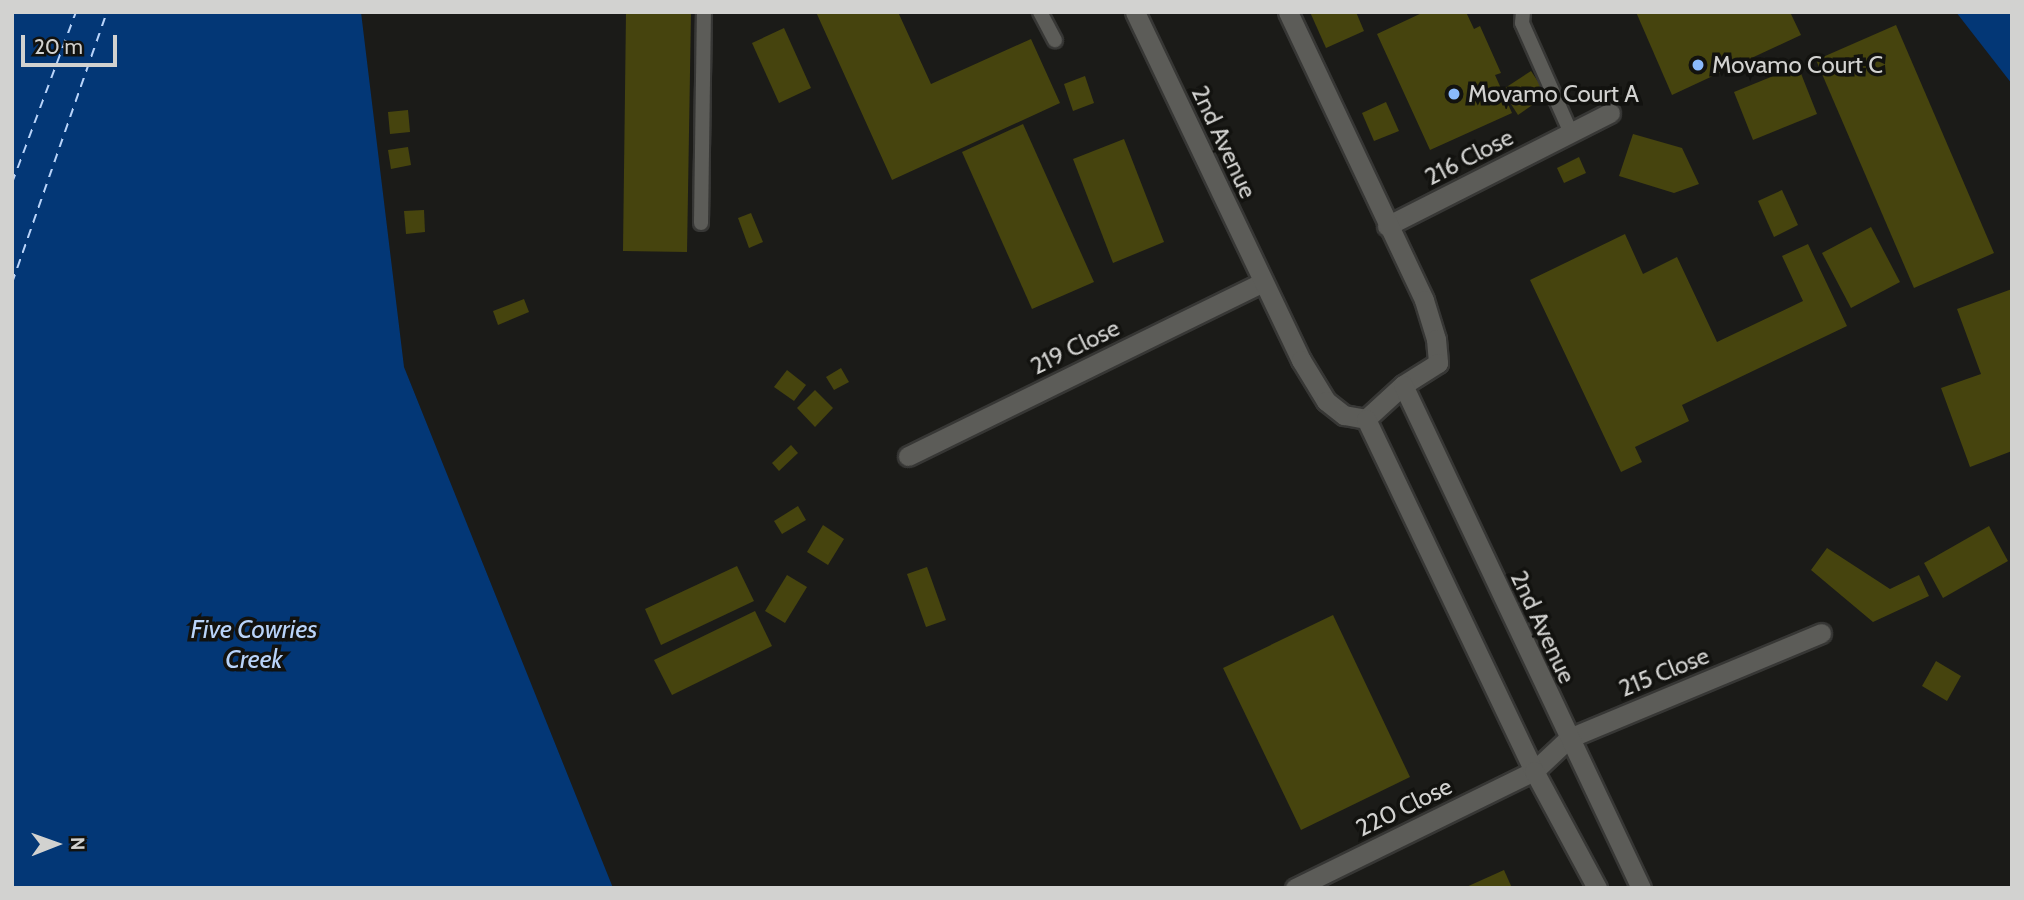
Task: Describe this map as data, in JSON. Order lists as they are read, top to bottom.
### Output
{
  "streets": {
    "street": [
      "2nd Avenue",
      "216 Close",
      "219 Close",
      "215 Close",
      "220 Close"
    ]
  },
  "crossings": [
    ["2nd Avenue", "219 Close"],
    ["2nd Avenue", "215 Close"],
    ["215 Close", "220 Close"]
  ],
  "water": ["Five Cowries Creek"],
  "places": ["Movamo Court C", "Movamo Court A"],
  "scale_bar": "20 m",
  "north": "right"
}
